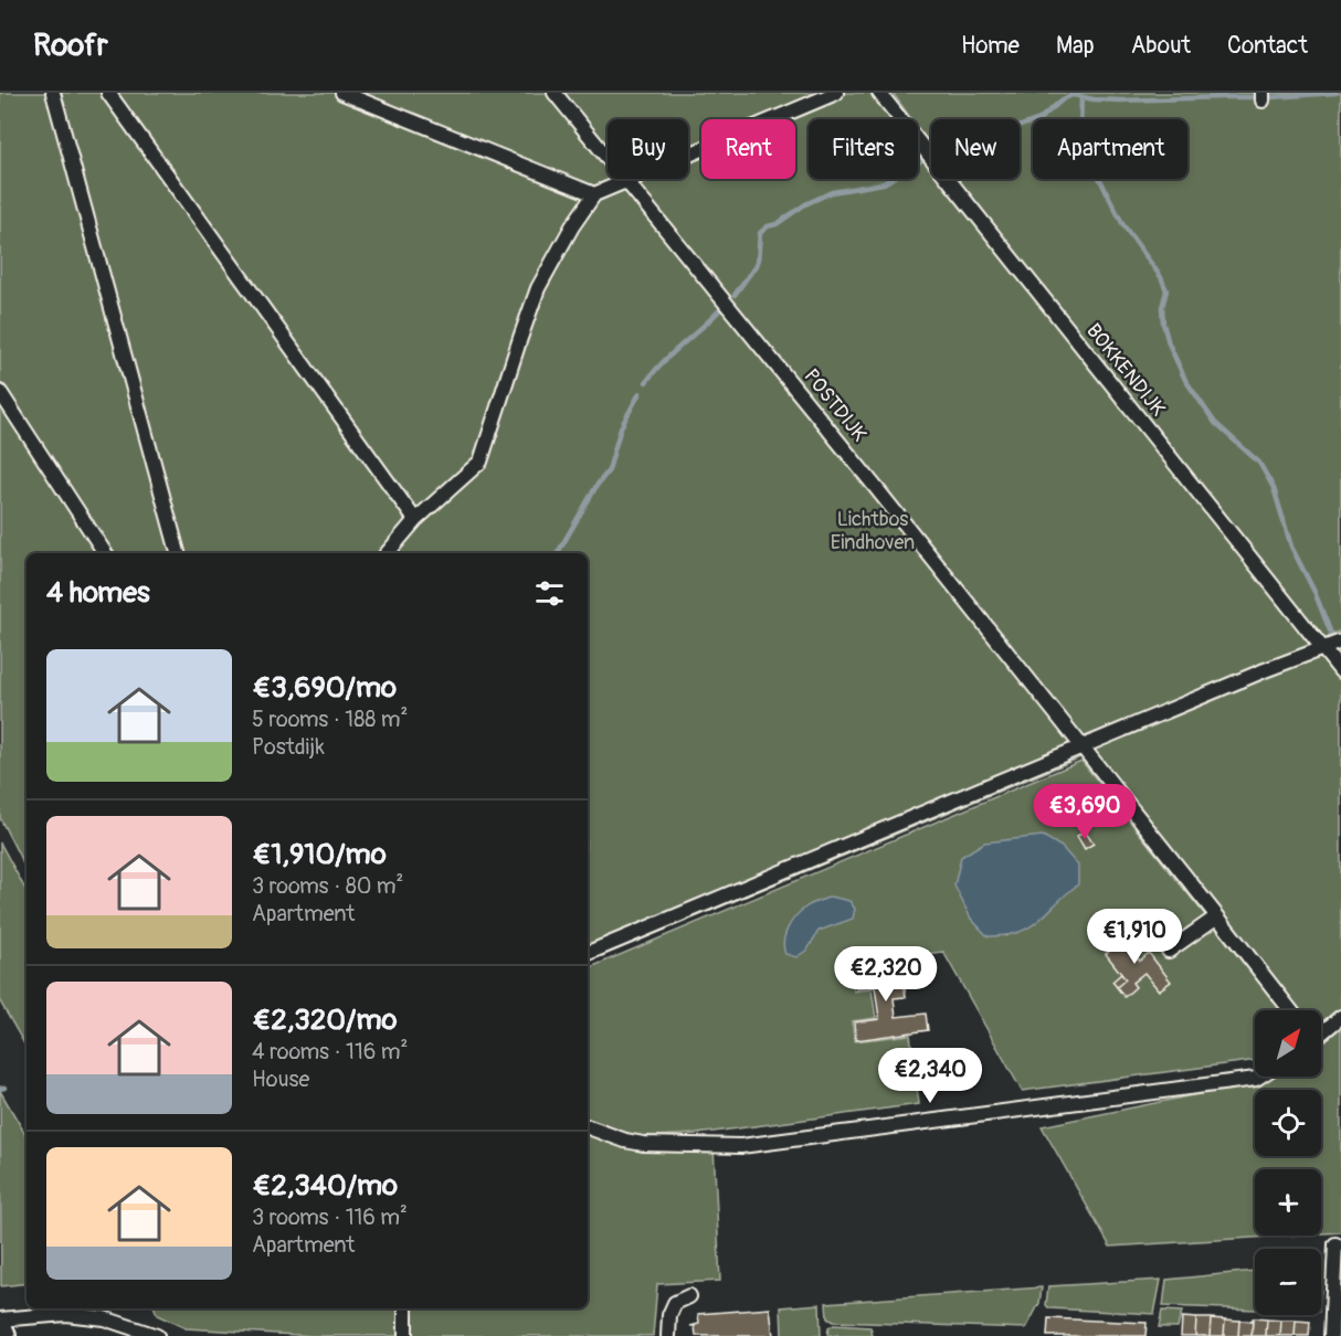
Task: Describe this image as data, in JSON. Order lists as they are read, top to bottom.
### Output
{
  "streets": {
    "street": ["BOKKENDIJK", "POSTDIJK"]
  },
  "parks": ["Lichtbos Eindhoven"],
  "north": "top right",
  "page": {
    "header": "Roofr",
    "nav": [
      "Home",
      "Map",
      "About",
      "Contact"
    ],
    "chip": [
      "Buy",
      "Rent",
      "Filters",
      "New",
      "Apartment"
    ],
    "heading": "4 homes",
    "list": [
      {
        "name": "€3,690/mo",
        "note": "5 rooms · 188 m² · Postdijk"
      },
      {
        "name": "€1,910/mo",
        "note": "3 rooms · 80 m² · Apartment"
      },
      {
        "name": "€2,320/mo",
        "note": "4 rooms · 116 m² · House"
      },
      {
        "name": "€2,340/mo",
        "note": "3 rooms · 116 m² · Apartment"
      }
    ],
    "price": [
      "€3,690",
      "€1,910",
      "€2,320",
      "€2,340"
    ],
    "map_buttons": ["+", "−"]
  }
}
